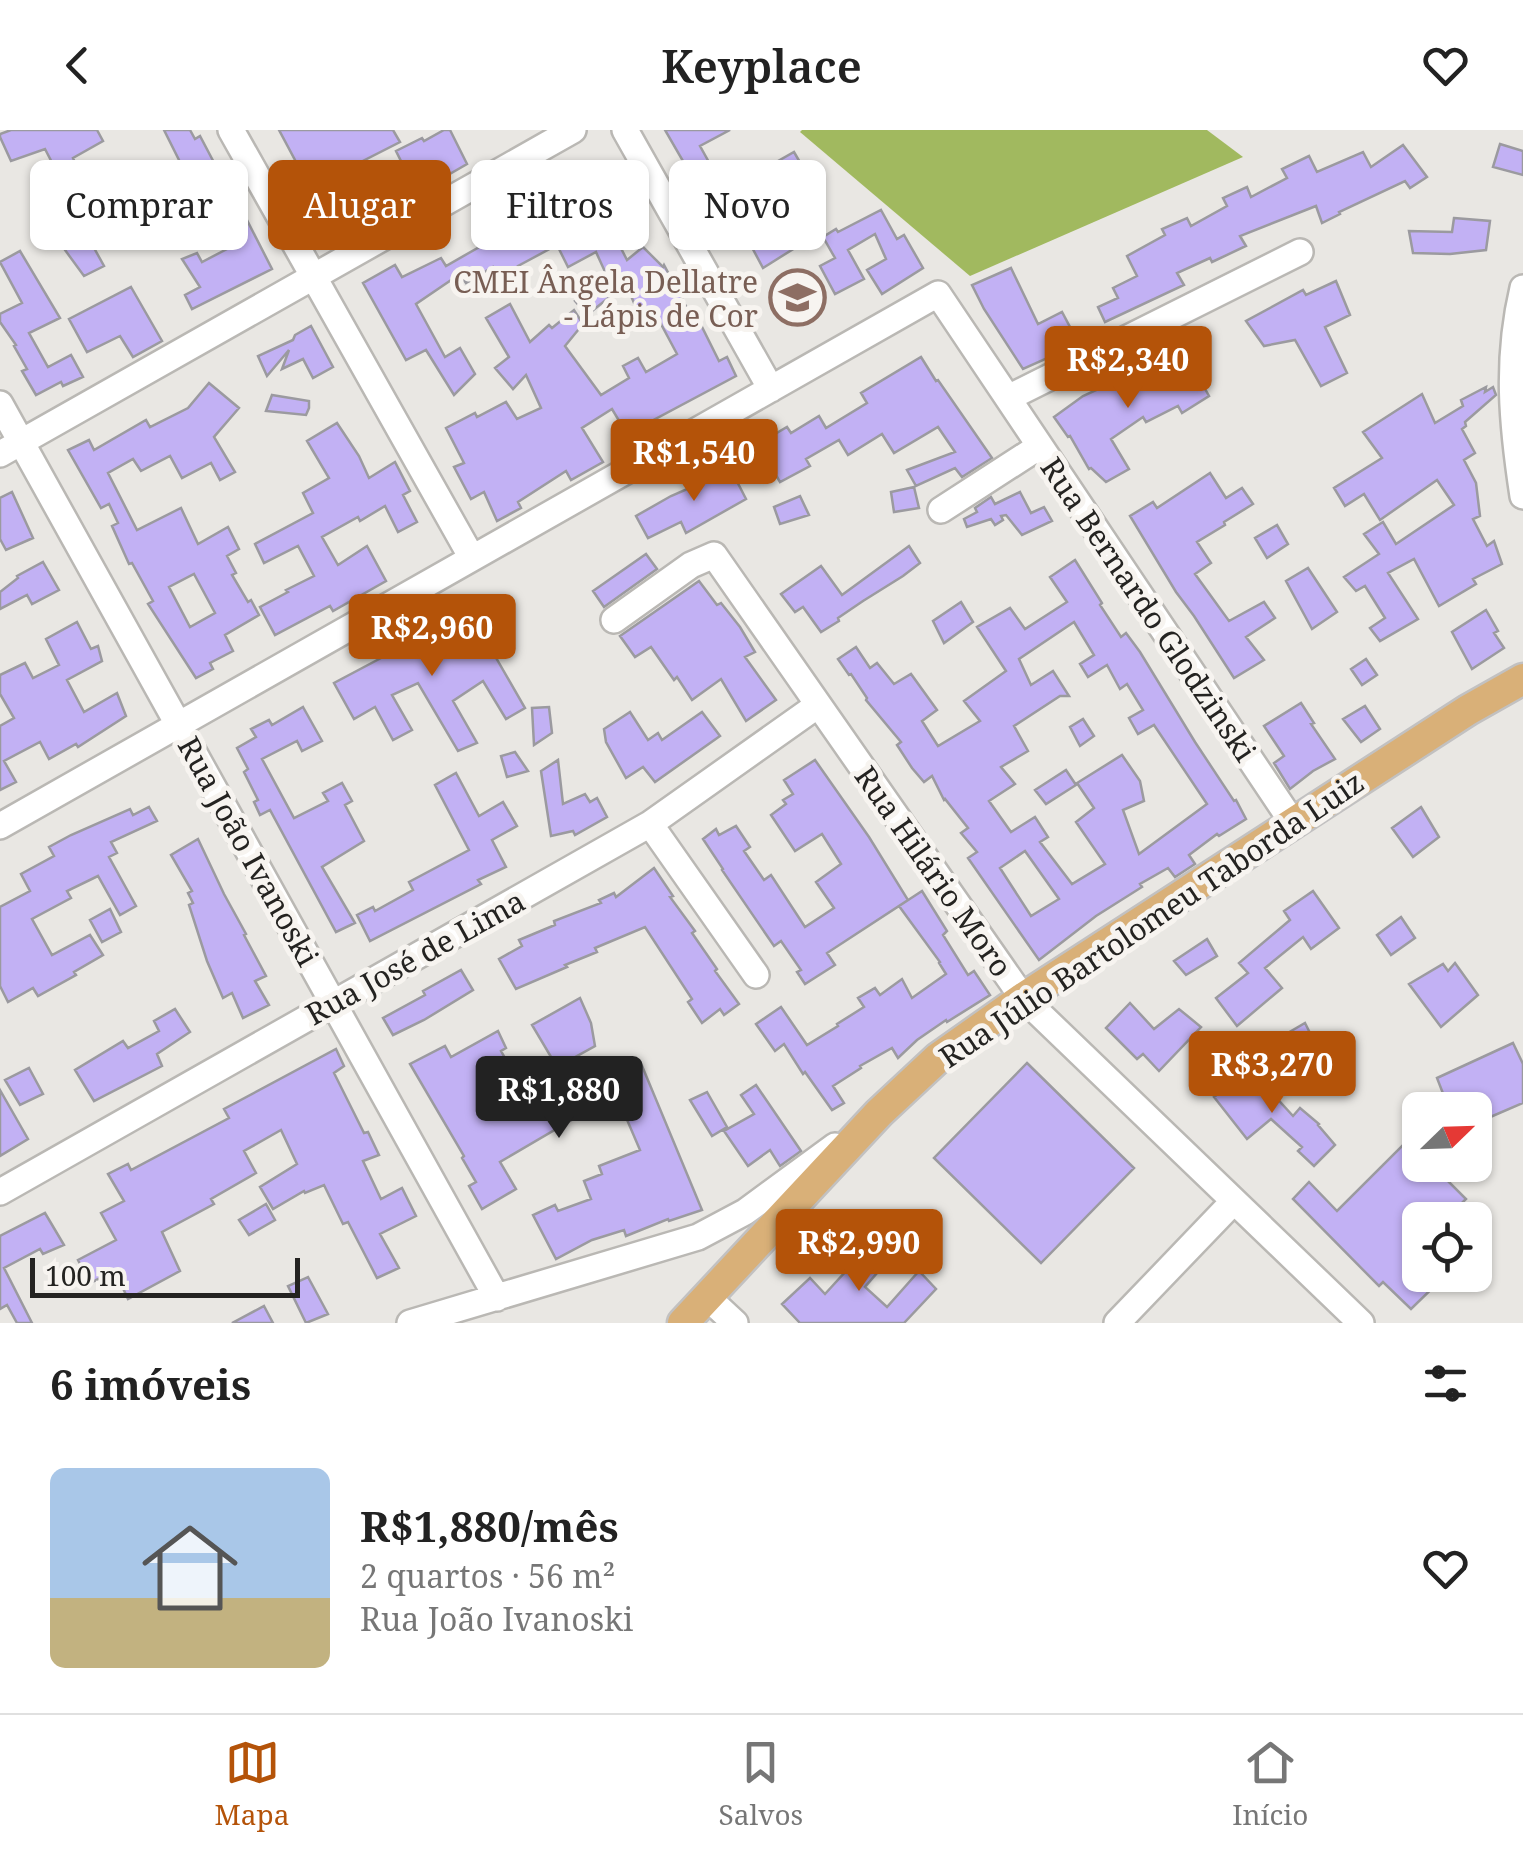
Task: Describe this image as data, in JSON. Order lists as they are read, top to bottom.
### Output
{
  "streets": {
    "main road": ["Rua Júlio Bartolomeu Taborda Luiz"],
    "street": [
      "Rua Bernardo Glodzinski",
      "Rua João Ivanoski",
      "Rua Hilário Moro",
      "Rua José de Lima"
    ]
  },
  "crossings": [
    ["Rua Bernardo Glodzinski", "Rua Júlio Bartolomeu Taborda Luiz"],
    ["Rua João Ivanoski", "Rua José de Lima"],
    ["Rua Hilário Moro", "Rua Júlio Bartolomeu Taborda Luiz"],
    ["Rua Hilário Moro", "Rua José de Lima"]
  ],
  "places": {
    "school or university": ["CMEI Ângela Dellatre - Lápis de Cor"]
  },
  "scale_bar": "100 m",
  "north": "top right",
  "page": {
    "header": "Keyplace",
    "chip": [
      "Comprar",
      "Alugar",
      "Filtros",
      "Novo"
    ],
    "price": [
      "R$2,340",
      "R$1,540",
      "R$2,960",
      "R$3,270",
      "R$1,880",
      "R$2,990"
    ],
    "scale": "100 m",
    "heading": "6 imóveis",
    "list": [
      {
        "name": "R$1,880/mês",
        "note": "2 quartos · 56 m² · Rua João Ivanoski"
      }
    ],
    "tabs": ["Mapa", "Salvos", "Início"]
  }
}
